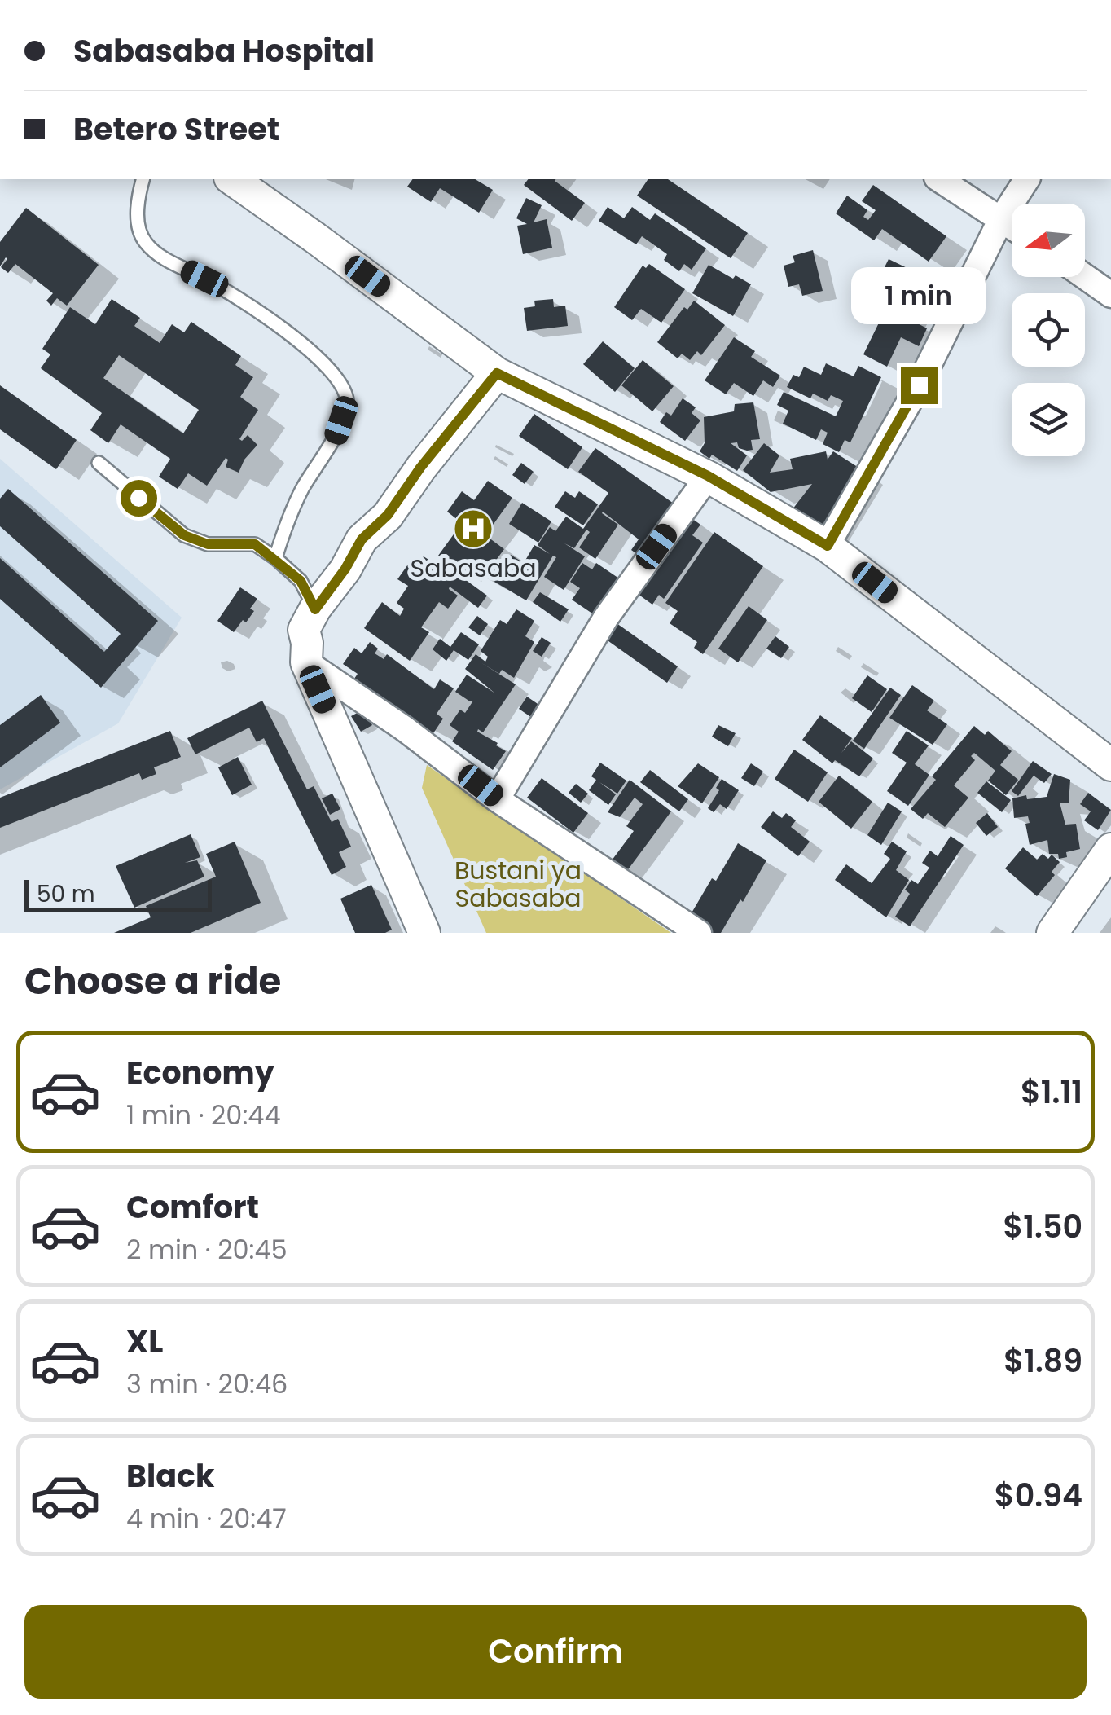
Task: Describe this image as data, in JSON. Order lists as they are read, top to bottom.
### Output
{
  "parks": ["Bustani ya Sabasaba"],
  "places": {
    "hospital": ["Sabasaba"]
  },
  "scale_bar": "50 m",
  "north": "left",
  "page": {
    "banner": ["Sabasaba Hospital", "Betero Street"],
    "bubble": "1 min",
    "scale": "50 m",
    "heading": "Choose a ride",
    "list": [
      {
        "name": "Economy",
        "note": "1 min · 20:44",
        "value": "$1.11"
      },
      {
        "name": "Comfort",
        "note": "2 min · 20:45",
        "value": "$1.50"
      },
      {
        "name": "XL",
        "note": "3 min · 20:46",
        "value": "$1.89"
      },
      {
        "name": "Black",
        "note": "4 min · 20:47",
        "value": "$0.94"
      }
    ],
    "buttons": "Confirm"
  }
}
